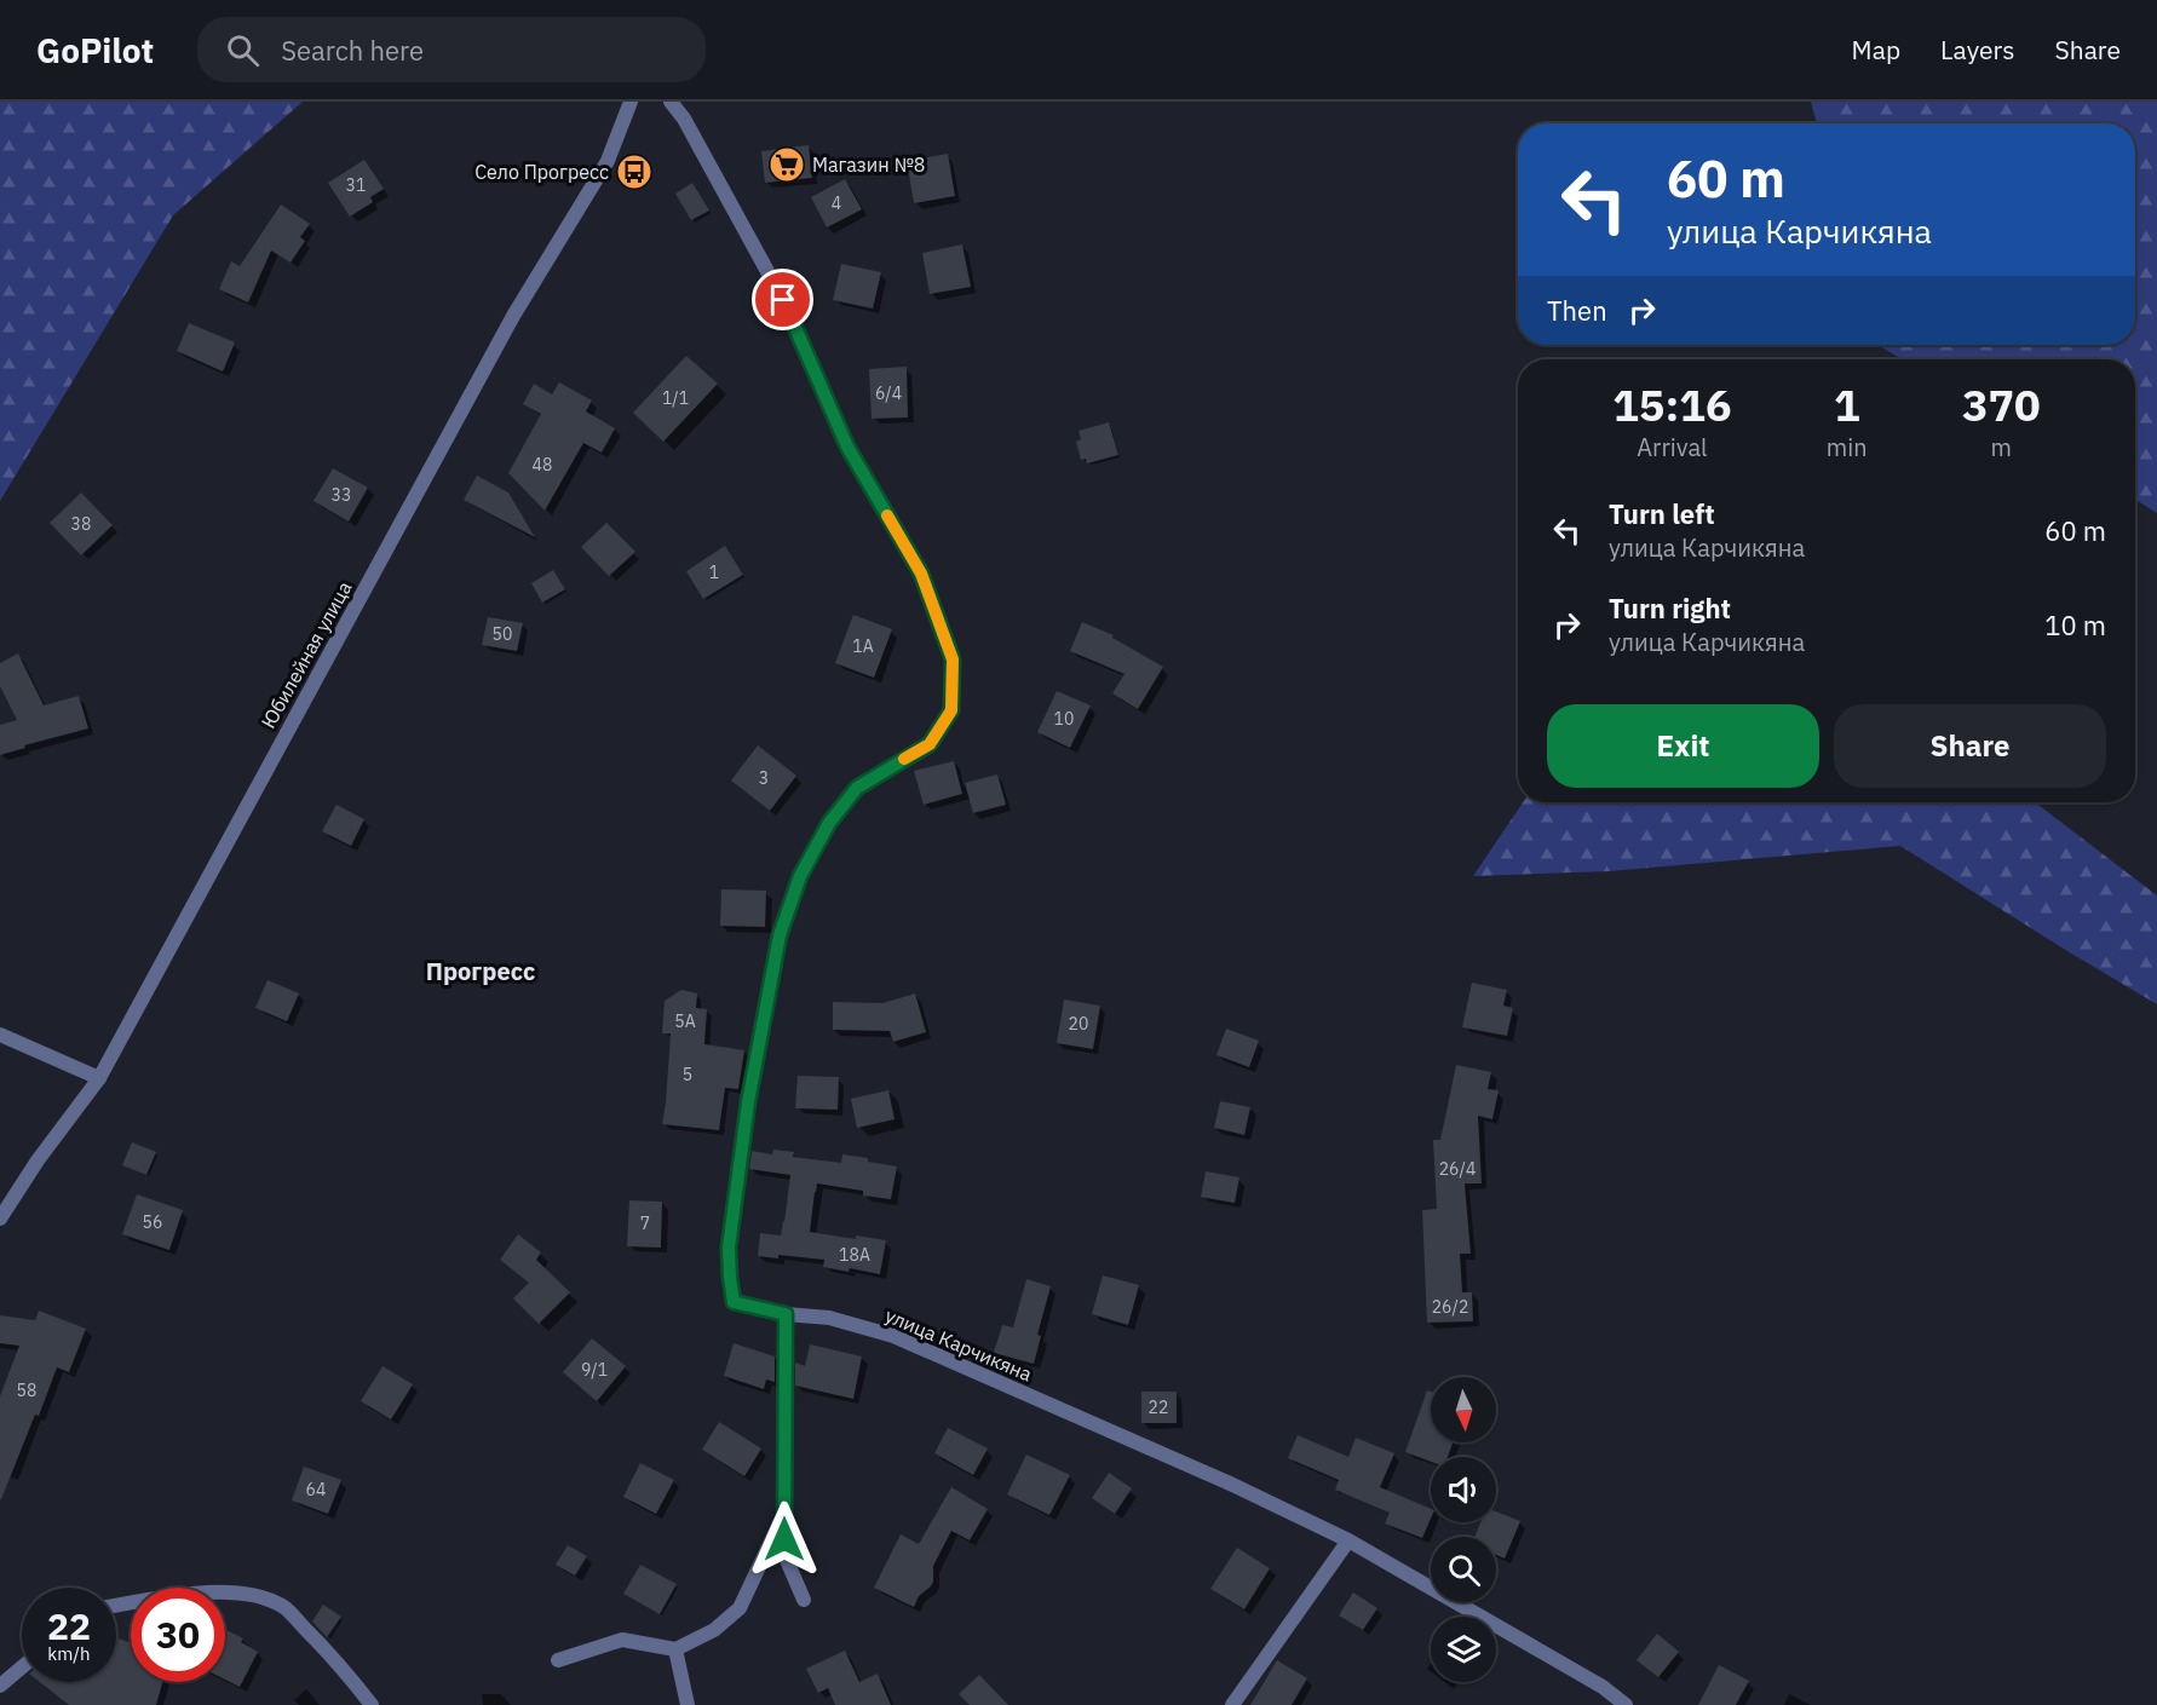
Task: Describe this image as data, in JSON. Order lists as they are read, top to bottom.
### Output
{
  "streets": {
    "street": ["Юбилейная улица", "улица Карчикяна"]
  },
  "districts": ["Прогресс"],
  "places": {
    "supermarket": ["Магазин №8"],
    "bus stop": ["Село Прогресс"]
  },
  "house_numbers": [
    "31",
    "4",
    "6/4",
    "1/1",
    "48",
    "33",
    "38",
    "1",
    "50",
    "1А",
    "10",
    "3",
    "5А",
    "20",
    "5",
    "26/4",
    "56",
    "7",
    "18А",
    "26/2",
    "9/1",
    "58",
    "22",
    "64"
  ],
  "north": "bottom",
  "page": {
    "header": "GoPilot",
    "search": "Search here",
    "nav": ["Map", "Layers", "Share"],
    "turn": ["60 m", "улица Карчикяна"],
    "then": "Then",
    "eta": [
      "15:16",
      "Arrival",
      "1",
      "min",
      "370",
      "m"
    ],
    "list": [
      {
        "name": "Turn left",
        "note": "улица Карчикяна",
        "value": "60 m"
      },
      {
        "name": "Turn right",
        "note": "улица Карчикяна",
        "value": "10 m"
      }
    ],
    "buttons": ["Exit", "Share"],
    "speed": "22 km/h",
    "limit": "30"
  }
}
